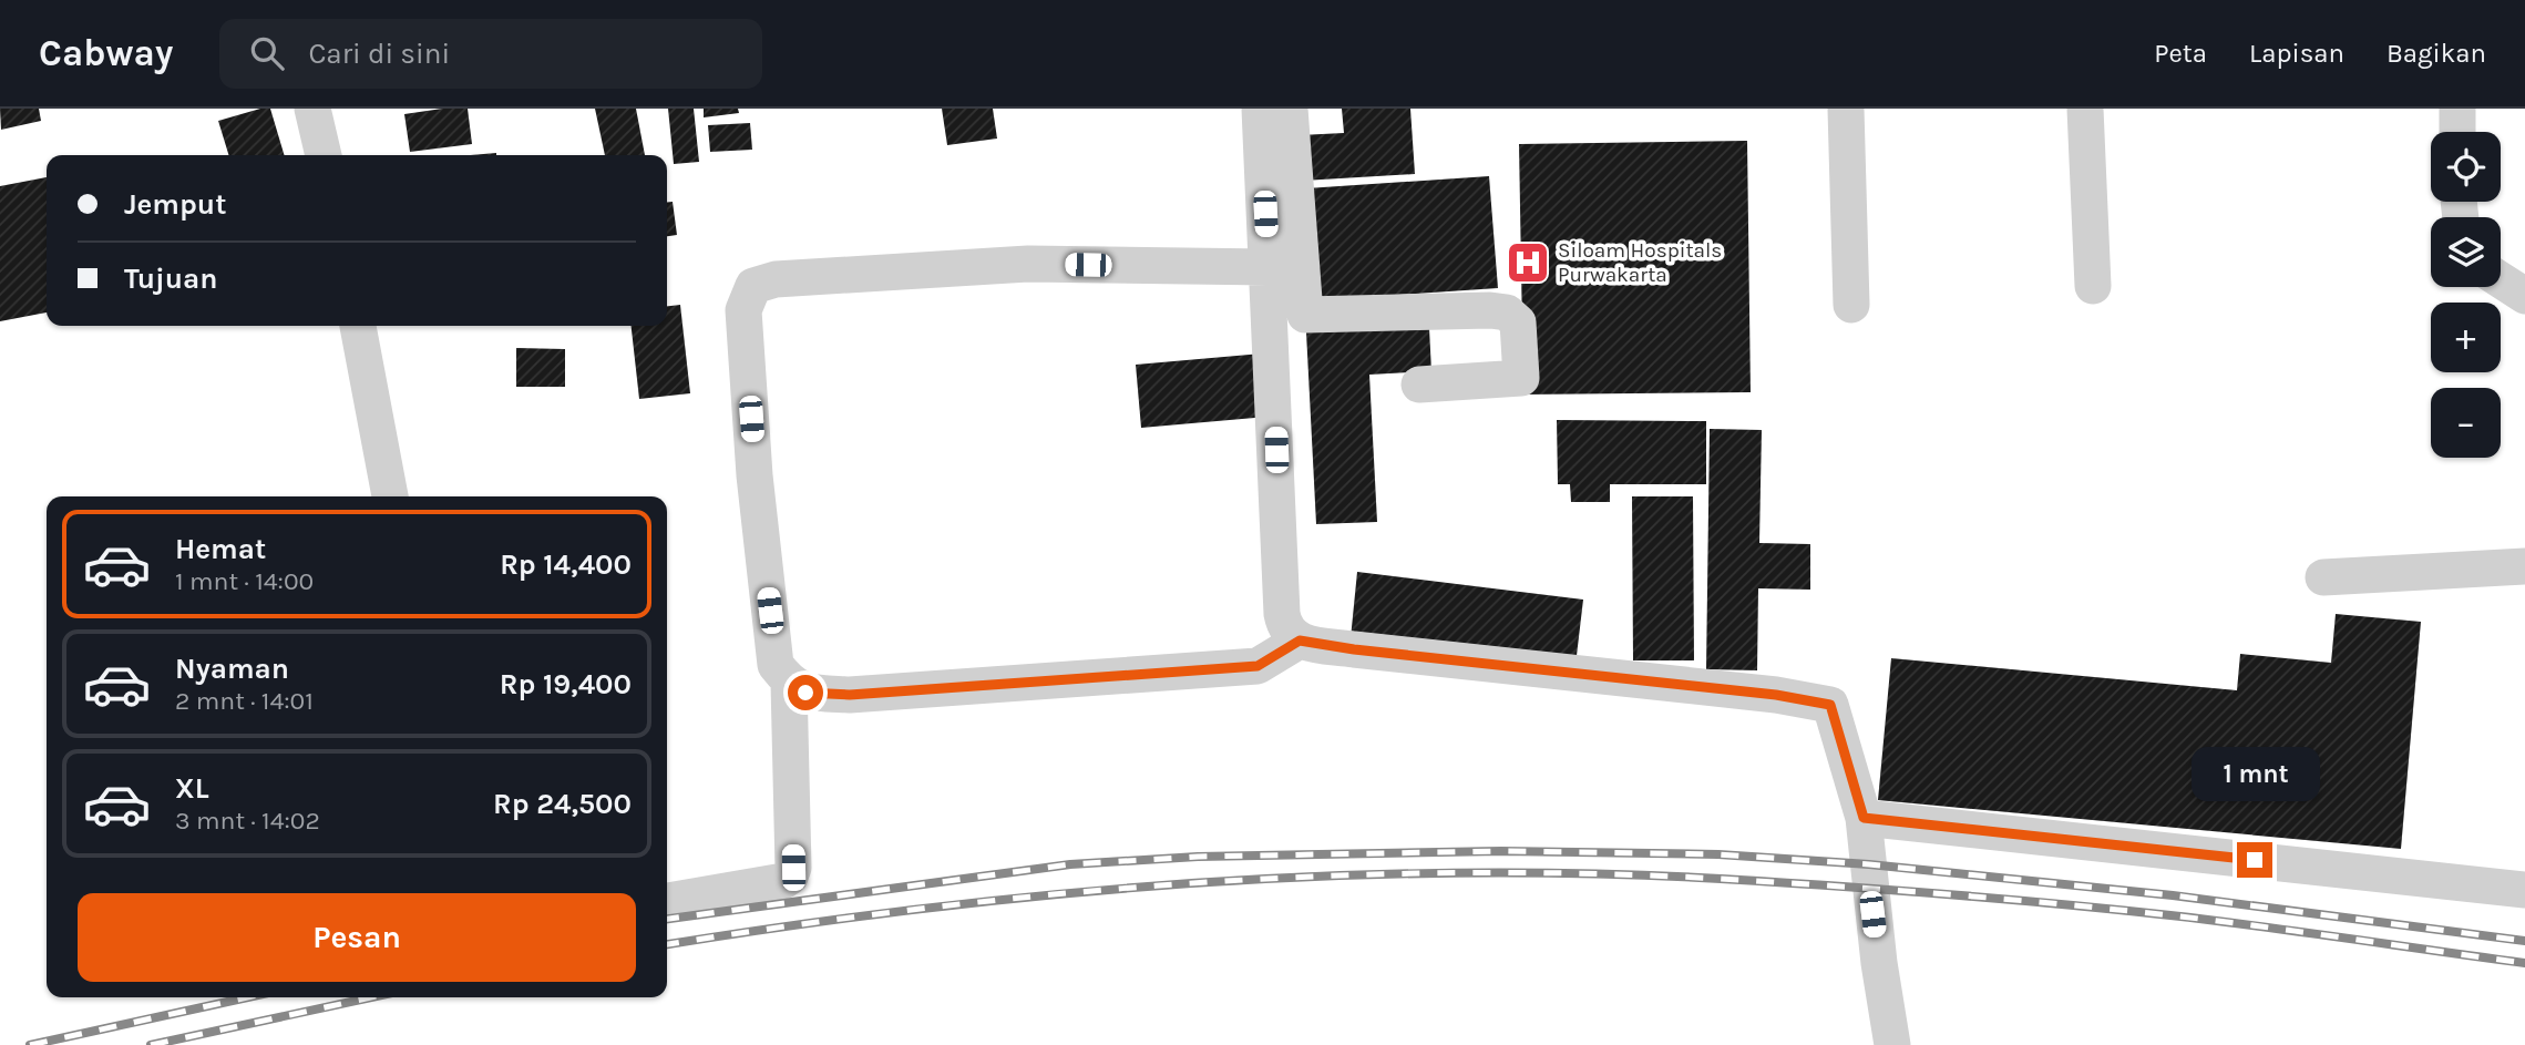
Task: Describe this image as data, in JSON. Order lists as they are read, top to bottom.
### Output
{
  "places": {
    "hospital": ["Siloam Hospitals Purwakarta"]
  },
  "page": {
    "header": "Cabway",
    "search": "Cari di sini",
    "nav": ["Peta", "Lapisan", "Bagikan"],
    "map_buttons": ["+", "−"],
    "banner": ["Jemput", "Tujuan"],
    "list": [
      {
        "name": "Hemat",
        "note": "1 mnt · 14:00",
        "value": "Rp 14,400"
      },
      {
        "name": "Nyaman",
        "note": "2 mnt · 14:01",
        "value": "Rp 19,400"
      },
      {
        "name": "XL",
        "note": "3 mnt · 14:02",
        "value": "Rp 24,500"
      }
    ],
    "bubble": "1 mnt",
    "buttons": "Pesan"
  }
}
